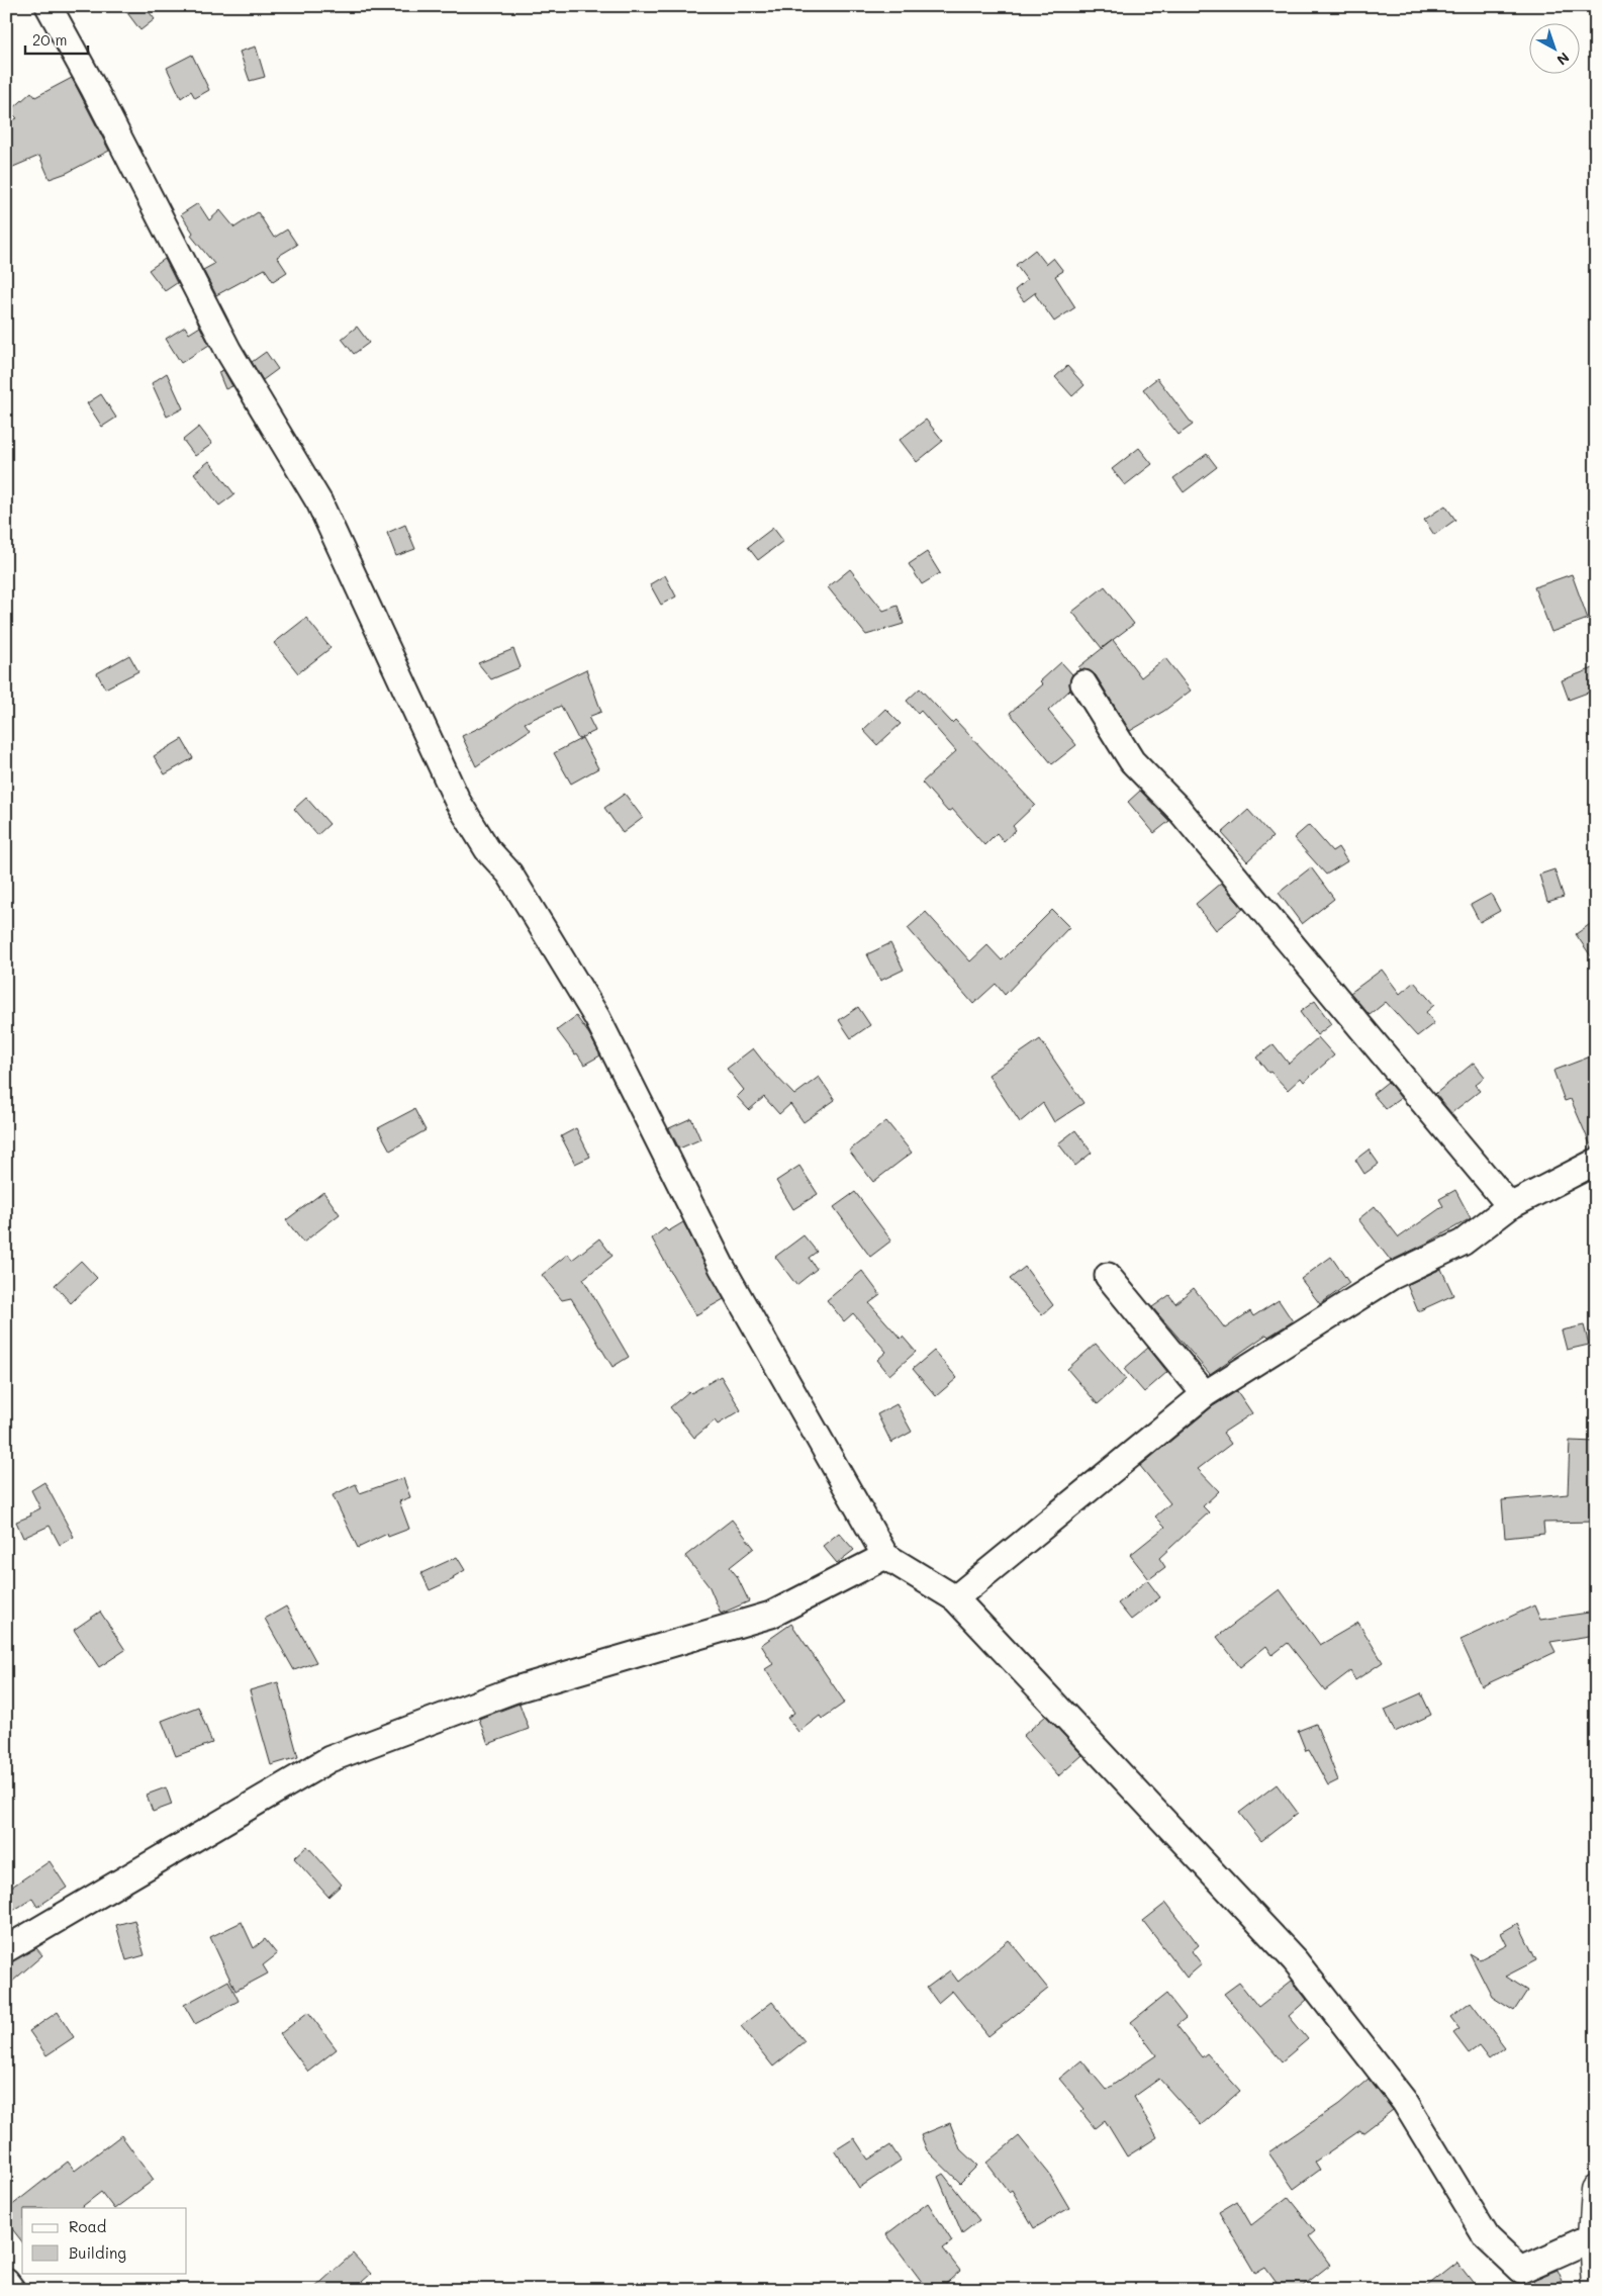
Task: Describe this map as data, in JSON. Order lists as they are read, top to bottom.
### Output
{
  "legend": ["Road", "Building"],
  "scale_bar": "20 m",
  "north": "bottom right"
}
